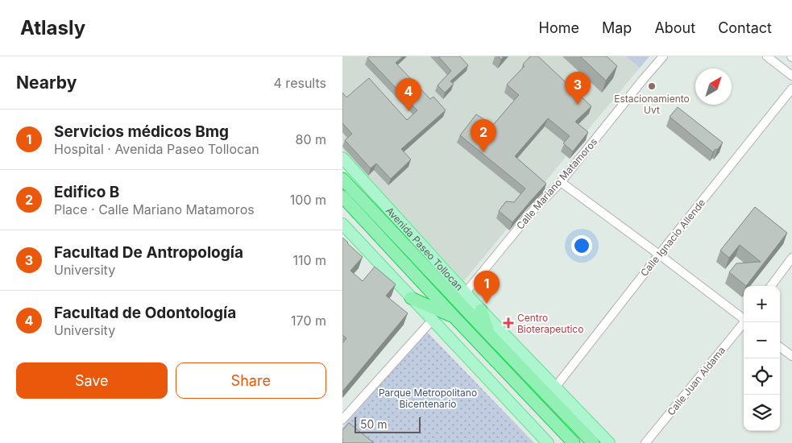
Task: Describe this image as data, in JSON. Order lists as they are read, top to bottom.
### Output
{
  "streets": {
    "highway": ["Avenida Paseo Tollocan"],
    "street": ["Calle Mariano Matamoros", "Calle Ignacio Allende", "Calle Juan Aldama"]
  },
  "crossings": [
    ["Calle Mariano Matamoros", "Avenida Paseo Tollocan"],
    ["Calle Ignacio Allende", "Avenida Paseo Tollocan"]
  ],
  "parks": ["Parque Metropolitano Bicentenario"],
  "places": {
    "other": ["Estacionamiento Uvt"],
    "health": ["Centro Bioterapeutico"]
  },
  "scale_bar": "50 m",
  "north": "top right",
  "page": {
    "header": "Atlasly",
    "nav": [
      "Home",
      "Map",
      "About",
      "Contact"
    ],
    "heading": ["Nearby", "4 results"],
    "pins": [
      "3",
      "4",
      "2",
      "1"
    ],
    "list": [
      {
        "mark": "1",
        "name": "Servicios médicos Bmg",
        "note": "Hospital · Avenida Paseo Tollocan",
        "value": "80 m"
      },
      {
        "mark": "2",
        "name": "Edifico B",
        "note": "Place · Calle Mariano Matamoros",
        "value": "100 m"
      },
      {
        "mark": "3",
        "name": "Facultad De Antropología",
        "note": "University",
        "value": "110 m"
      },
      {
        "mark": "4",
        "name": "Facultad de Odontología",
        "note": "University",
        "value": "170 m"
      }
    ],
    "map_buttons": ["+", "−"],
    "buttons": ["Save", "Share"],
    "scale": "50 m"
  }
}
